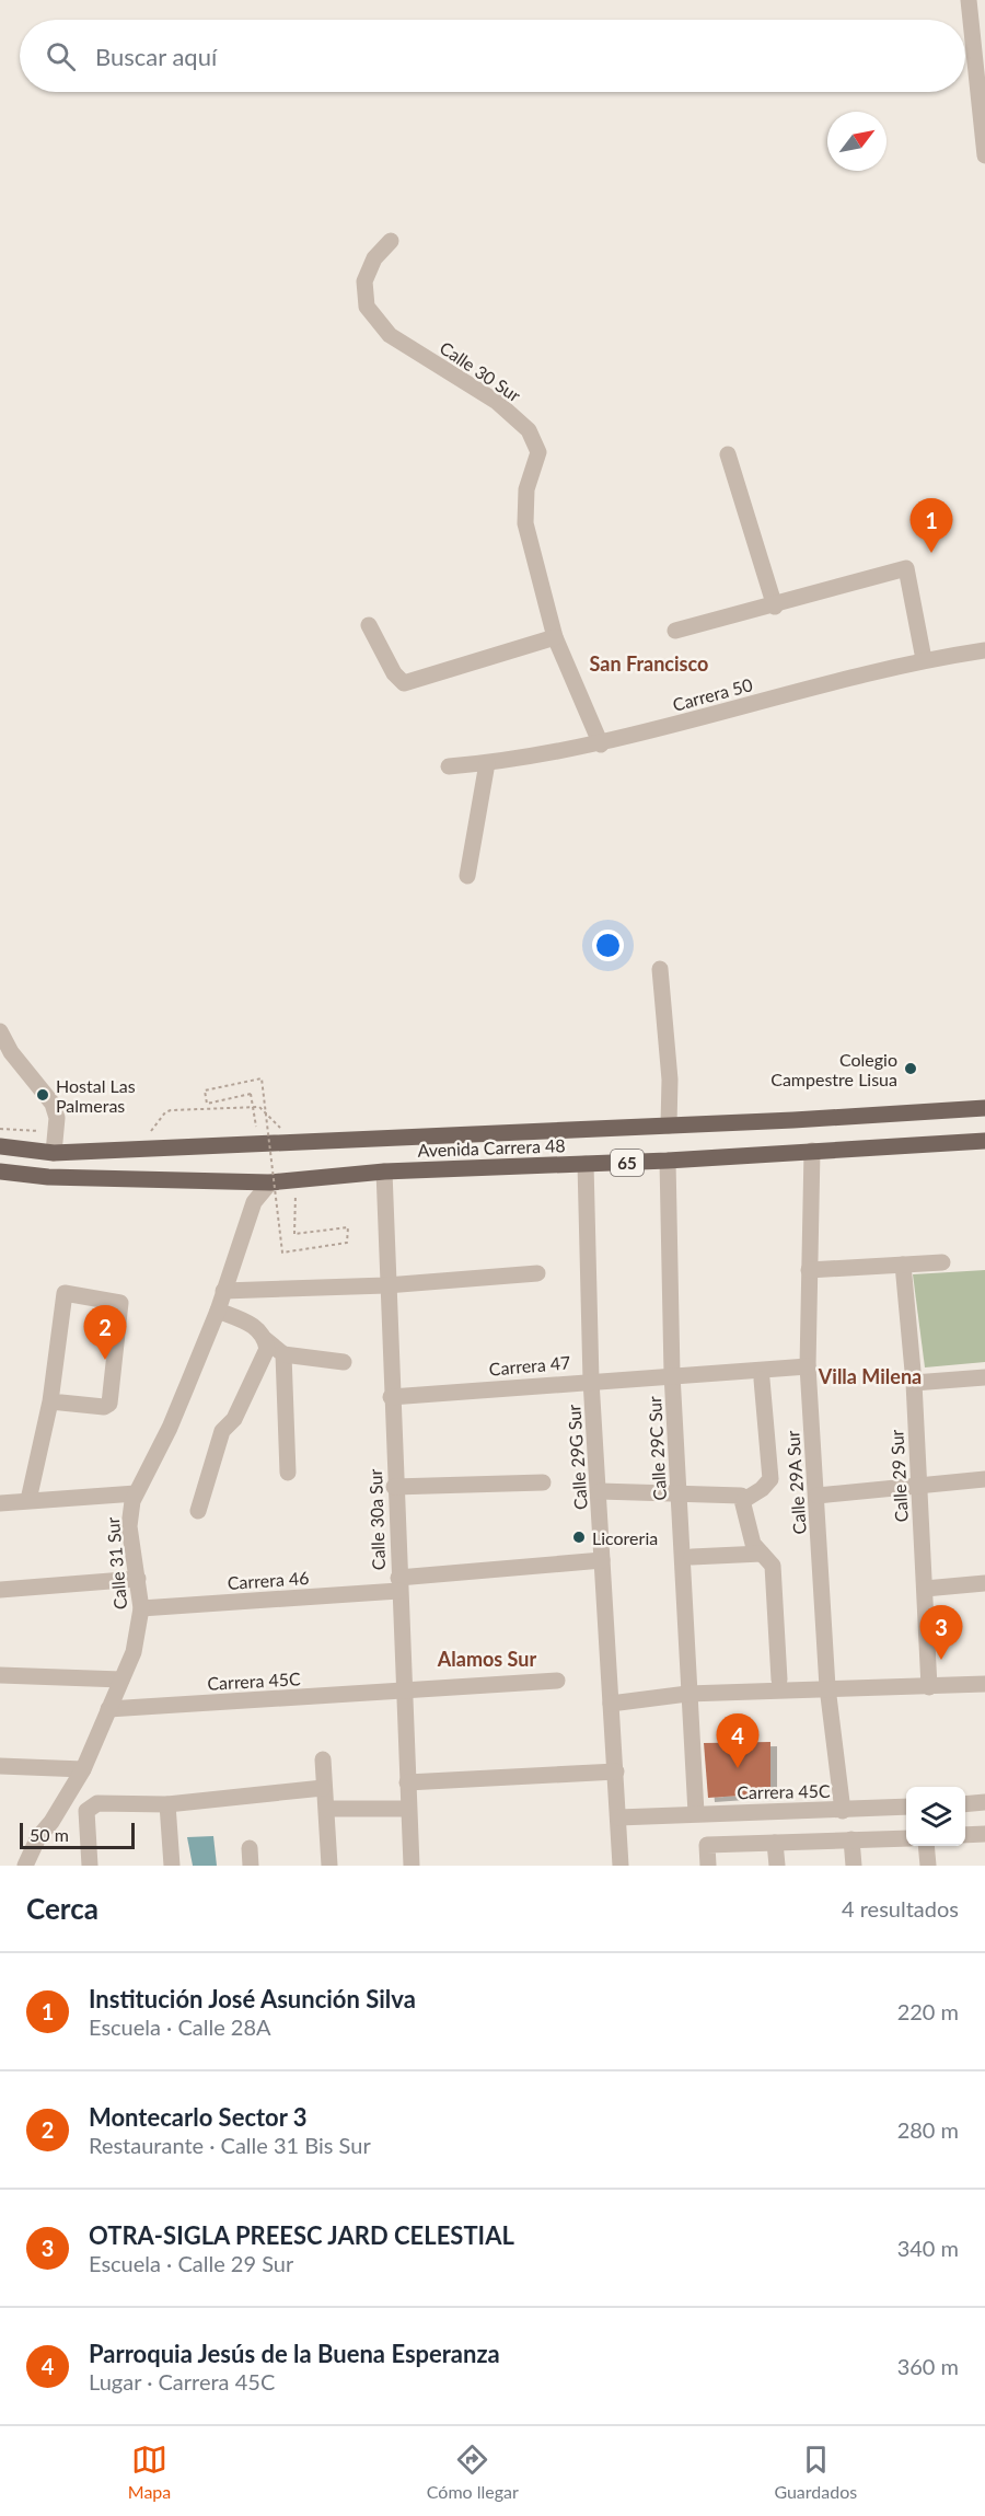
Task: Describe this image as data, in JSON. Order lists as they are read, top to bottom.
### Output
{
  "streets": {
    "main road": ["Avenida Carrera 48", "65"],
    "street": [
      "Calle 30 Sur",
      "Carrera 50",
      "Carrera 47",
      "Calle 29C Sur",
      "Calle 29G Sur",
      "Calle 29 Sur",
      "Calle 29A Sur",
      "Calle 30a Sur",
      "Calle 31 Sur",
      "Carrera 46",
      "Carrera 45C"
    ]
  },
  "crossings": [
    ["Calle 30 Sur", "Carrera 50"],
    ["Avenida Carrera 48", "Calle 29C Sur"],
    ["Avenida Carrera 48", "Calle 29G Sur"],
    ["Avenida Carrera 48", "Calle 29A Sur"],
    ["Avenida Carrera 48", "Calle 30a Sur"],
    ["Avenida Carrera 48", "Calle 31 Sur"],
    ["Carrera 47", "Calle 29C Sur"],
    ["Carrera 47", "Calle 29G Sur"],
    ["Carrera 47", "Calle 29A Sur"],
    ["Carrera 47", "Calle 30a Sur"],
    ["Calle 29C Sur", "Carrera 45C"],
    ["Calle 29G Sur", "Carrera 46"],
    ["Calle 29G Sur", "Carrera 45C"],
    ["Calle 29A Sur", "Carrera 45C"],
    ["Calle 30a Sur", "Carrera 46"],
    ["Calle 30a Sur", "Carrera 45C"],
    ["Calle 31 Sur", "Carrera 46"],
    ["Calle 31 Sur", "Carrera 45C"]
  ],
  "districts": ["San Francisco", "Villa Milena", "Alamos Sur"],
  "places": ["Colegio Campestre Lisua", "Hostal Las Palmeras", "Licoreria"],
  "scale_bar": "50 m",
  "north": "top right",
  "page": {
    "search": "Buscar aquí",
    "pins": [
      "1",
      "2",
      "3",
      "4"
    ],
    "scale": "50 m",
    "heading": ["Cerca", "4 resultados"],
    "list": [
      {
        "mark": "1",
        "name": "Institución José Asunción Silva",
        "note": "Escuela · Calle 28A",
        "value": "220 m"
      },
      {
        "mark": "2",
        "name": "Montecarlo Sector 3",
        "note": "Restaurante · Calle 31 Bis Sur",
        "value": "280 m"
      },
      {
        "mark": "3",
        "name": "OTRA-SIGLA PREESC JARD CELESTIAL",
        "note": "Escuela · Calle 29 Sur",
        "value": "340 m"
      },
      {
        "mark": "4",
        "name": "Parroquia Jesús de la Buena Esperanza",
        "note": "Lugar · Carrera 45C",
        "value": "360 m"
      }
    ],
    "nav": ["Mapa", "Cómo llegar", "Guardados"]
  }
}
